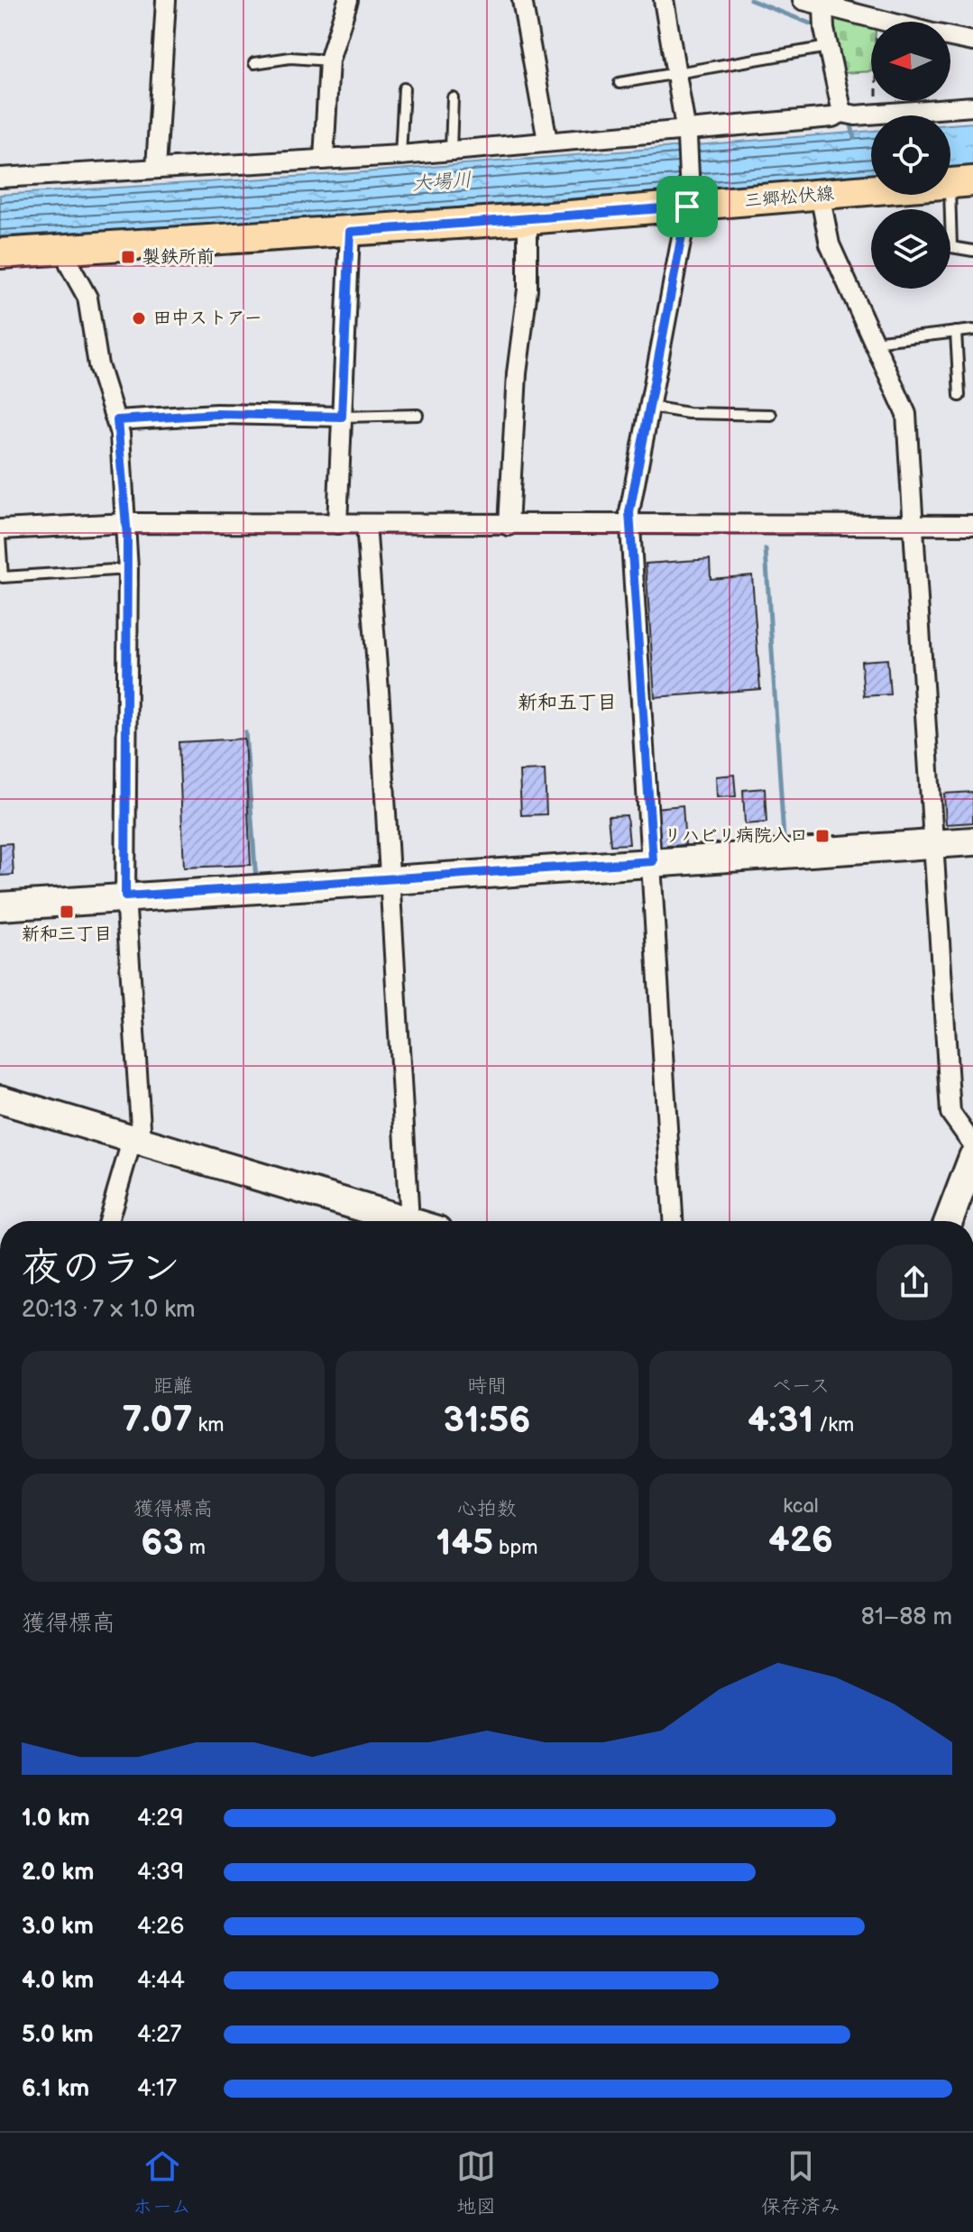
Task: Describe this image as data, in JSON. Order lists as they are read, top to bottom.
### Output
{
  "streets": {
    "main road": ["三郷松伏線"]
  },
  "districts": ["新和五丁目"],
  "water": ["大場川"],
  "places": {
    "transit": ["製鉄所前", "リハビリ病院入口", "新和三丁目"],
    "other": ["田中ストアー"]
  },
  "north": "left",
  "page": {
    "heading": ["夜のラン", "20:13 · 7 × 1.0 km"],
    "stats": [
      ["距離", "7.07 km"],
      ["時間", "31:56"],
      ["ペース", "4:31 /km"],
      ["獲得標高", "63 m"],
      ["心拍数", "145 bpm"],
      ["kcal", "426"]
    ],
    "chart": ["獲得標高", "81–88 m"],
    "list": [
      {
        "name": "1.0 km",
        "note": "4:29"
      },
      {
        "name": "2.0 km",
        "note": "4:39"
      },
      {
        "name": "3.0 km",
        "note": "4:26"
      },
      {
        "name": "4.0 km",
        "note": "4:44"
      },
      {
        "name": "5.0 km",
        "note": "4:27"
      },
      {
        "name": "6.1 km",
        "note": "4:17"
      }
    ],
    "tabs": ["ホーム", "地図", "保存済み"]
  }
}
